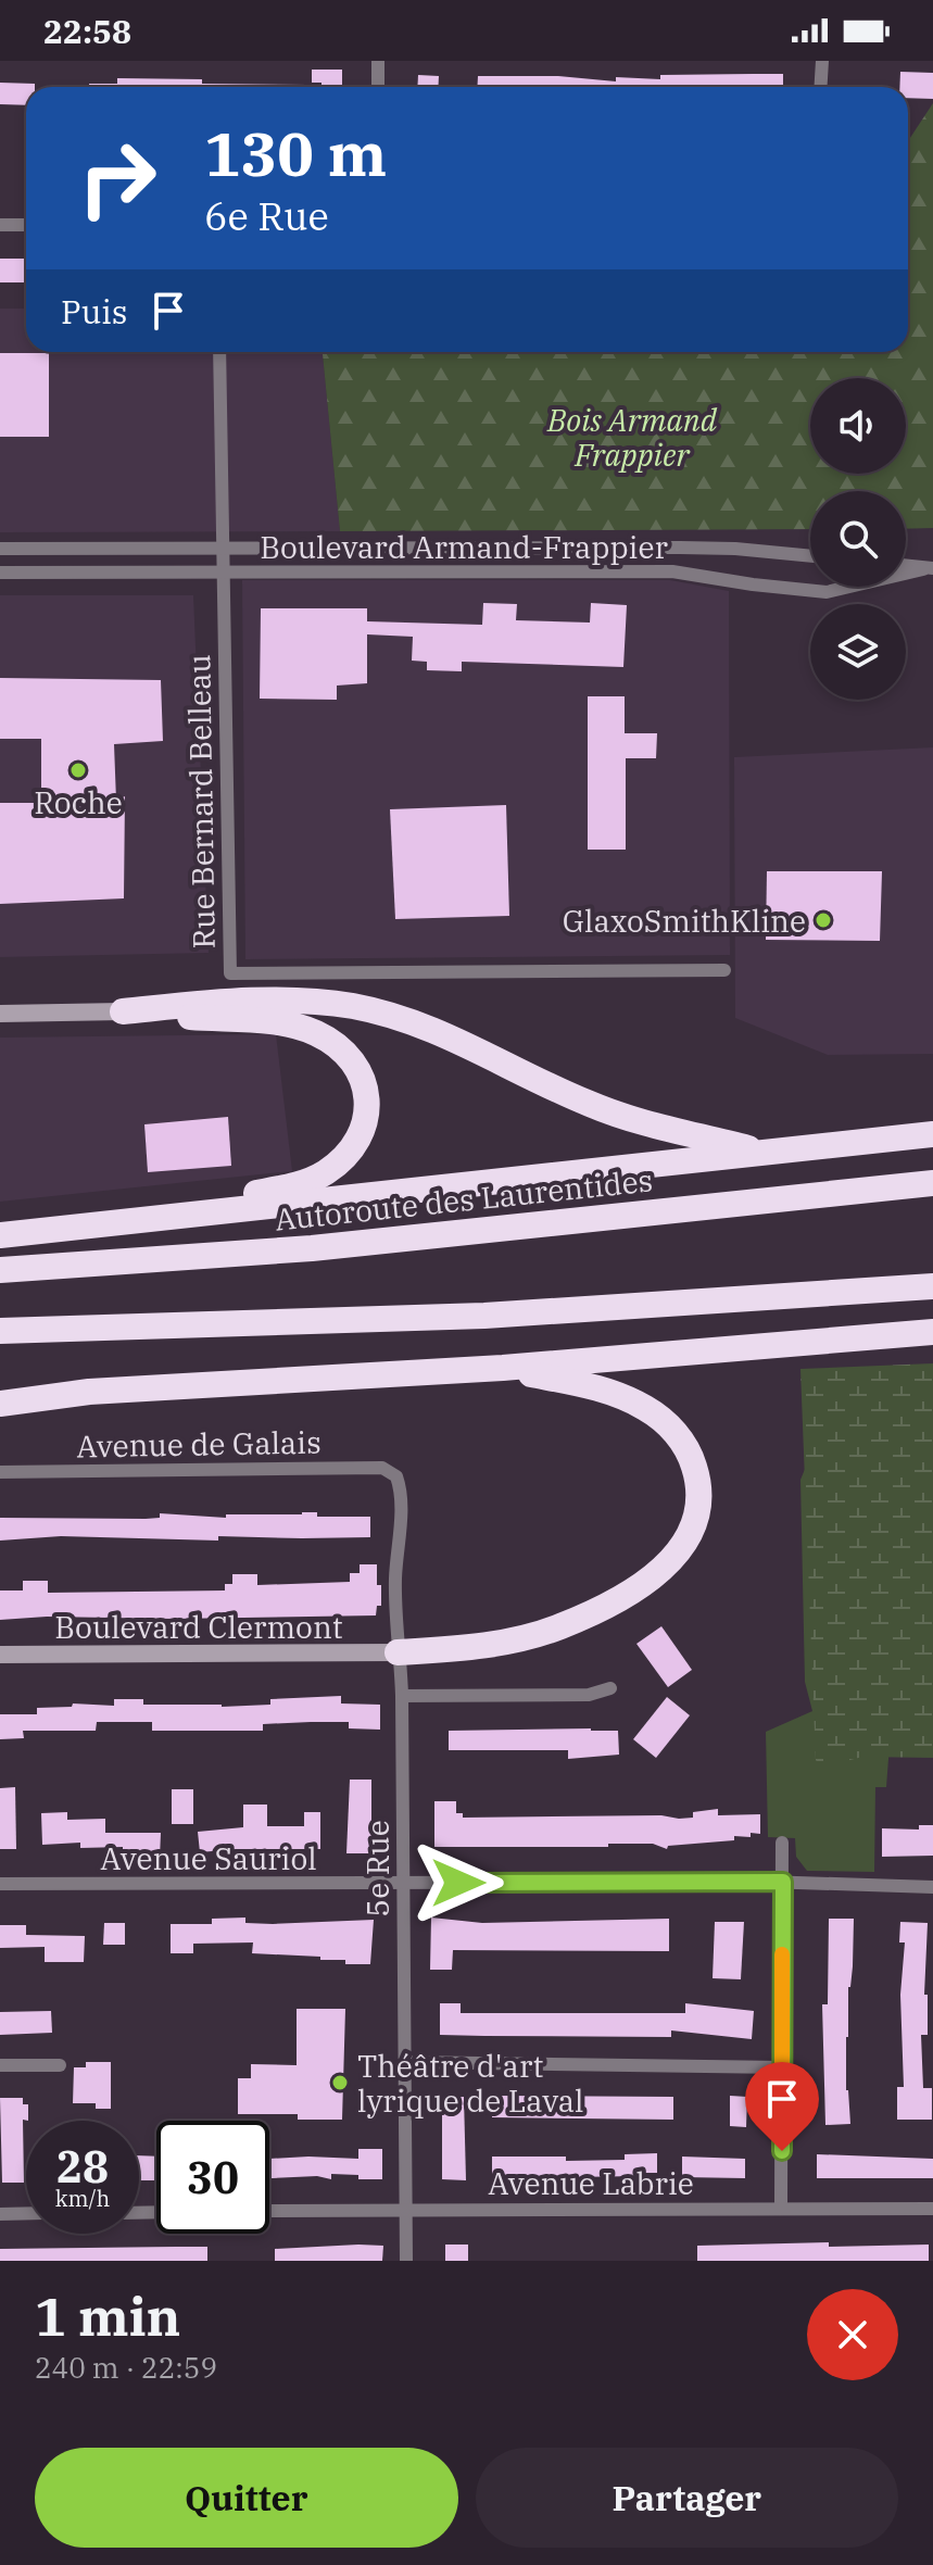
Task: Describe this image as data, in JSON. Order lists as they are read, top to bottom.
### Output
{
  "streets": {
    "highway": ["Autoroute des Laurentides"],
    "street": [
      "Boulevard Armand-Frappier",
      "Rue Bernard Belleau",
      "Avenue de Galais",
      "Boulevard Clermont",
      "Avenue Sauriol",
      "5e Rue",
      "Avenue Labrie"
    ]
  },
  "crossings": [
    ["Boulevard Armand-Frappier", "Rue Bernard Belleau"],
    ["Avenue de Galais", "5e Rue"],
    ["Boulevard Clermont", "5e Rue"],
    ["Avenue Sauriol", "5e Rue"],
    ["5e Rue", "Avenue Labrie"]
  ],
  "parks": ["Bois Armand Frappier"],
  "places": ["Roche", "GlaxoSmithKline", "Théâtre d'art lyrique de Laval"],
  "page": {
    "status": "22:58",
    "turn": ["130 m", "6e Rue"],
    "then": "Puis",
    "speed": "28 km/h",
    "limit": "30",
    "heading": ["1 min", "240 m · 22:59"],
    "buttons": ["Quitter", "Partager"]
  }
}
